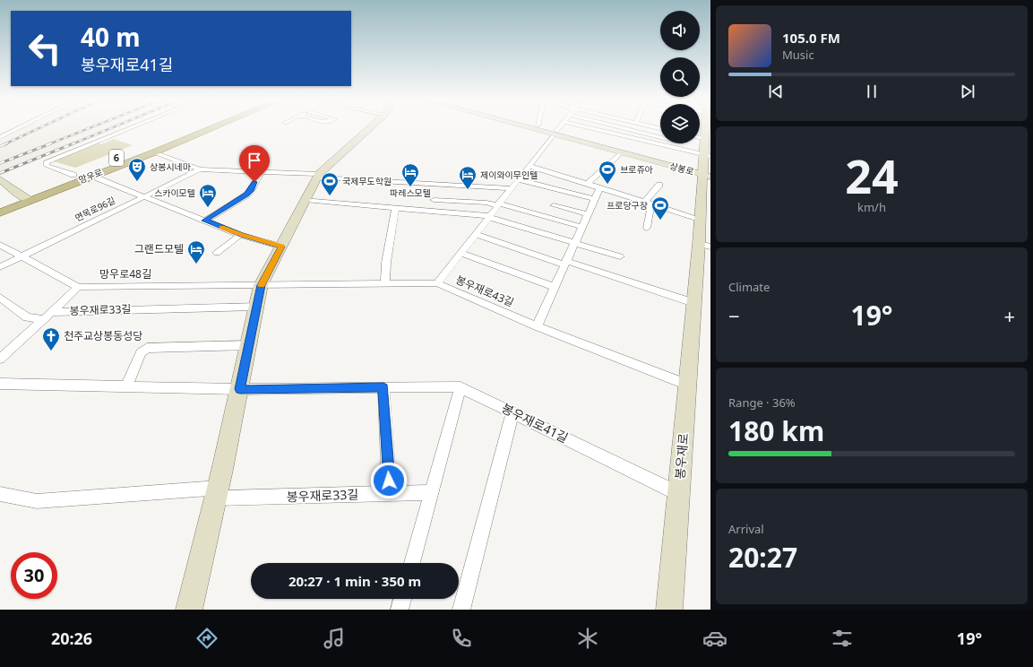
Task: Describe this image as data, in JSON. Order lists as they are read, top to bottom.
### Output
{
  "streets": {
    "main road": ["6", "망우로"],
    "street": [
      "상봉로",
      "면목로96길",
      "망우로48길",
      "봉우재로43길",
      "봉우재로33길",
      "봉우재로41길",
      "봉우재로"
    ]
  },
  "crossings": [
    ["상봉로", "봉우재로"],
    ["면목로96길", "망우로48길"],
    ["망우로48길", "봉우재로43길"],
    ["봉우재로43길", "봉우재로"],
    ["봉우재로41길", "봉우재로"]
  ],
  "places": {
    "theatre": ["상봉시네마"],
    "sports": ["브로쥬아", "국제무도학원", "프로당구장"],
    "hotel": [
      "파레스모텔",
      "제이와이무인텔",
      "스카이모텔",
      "그랜드모텔"
    ],
    "church": ["천주교상봉동성당"]
  },
  "page": {
    "turn": ["40 m", "봉우재로41길"],
    "song": ["105.0 FM", "Music"],
    "tile": [
      ["24", "km/h"],
      "Climate",
      ["Range · 36%", "180 km"],
      ["Arrival", "20:27"]
    ],
    "heat": ["−", "19°", "+"],
    "limit": "30",
    "trip": "20:27 · 1 min · 350 m",
    "tabs": ["20:26", "19°"]
  }
}
